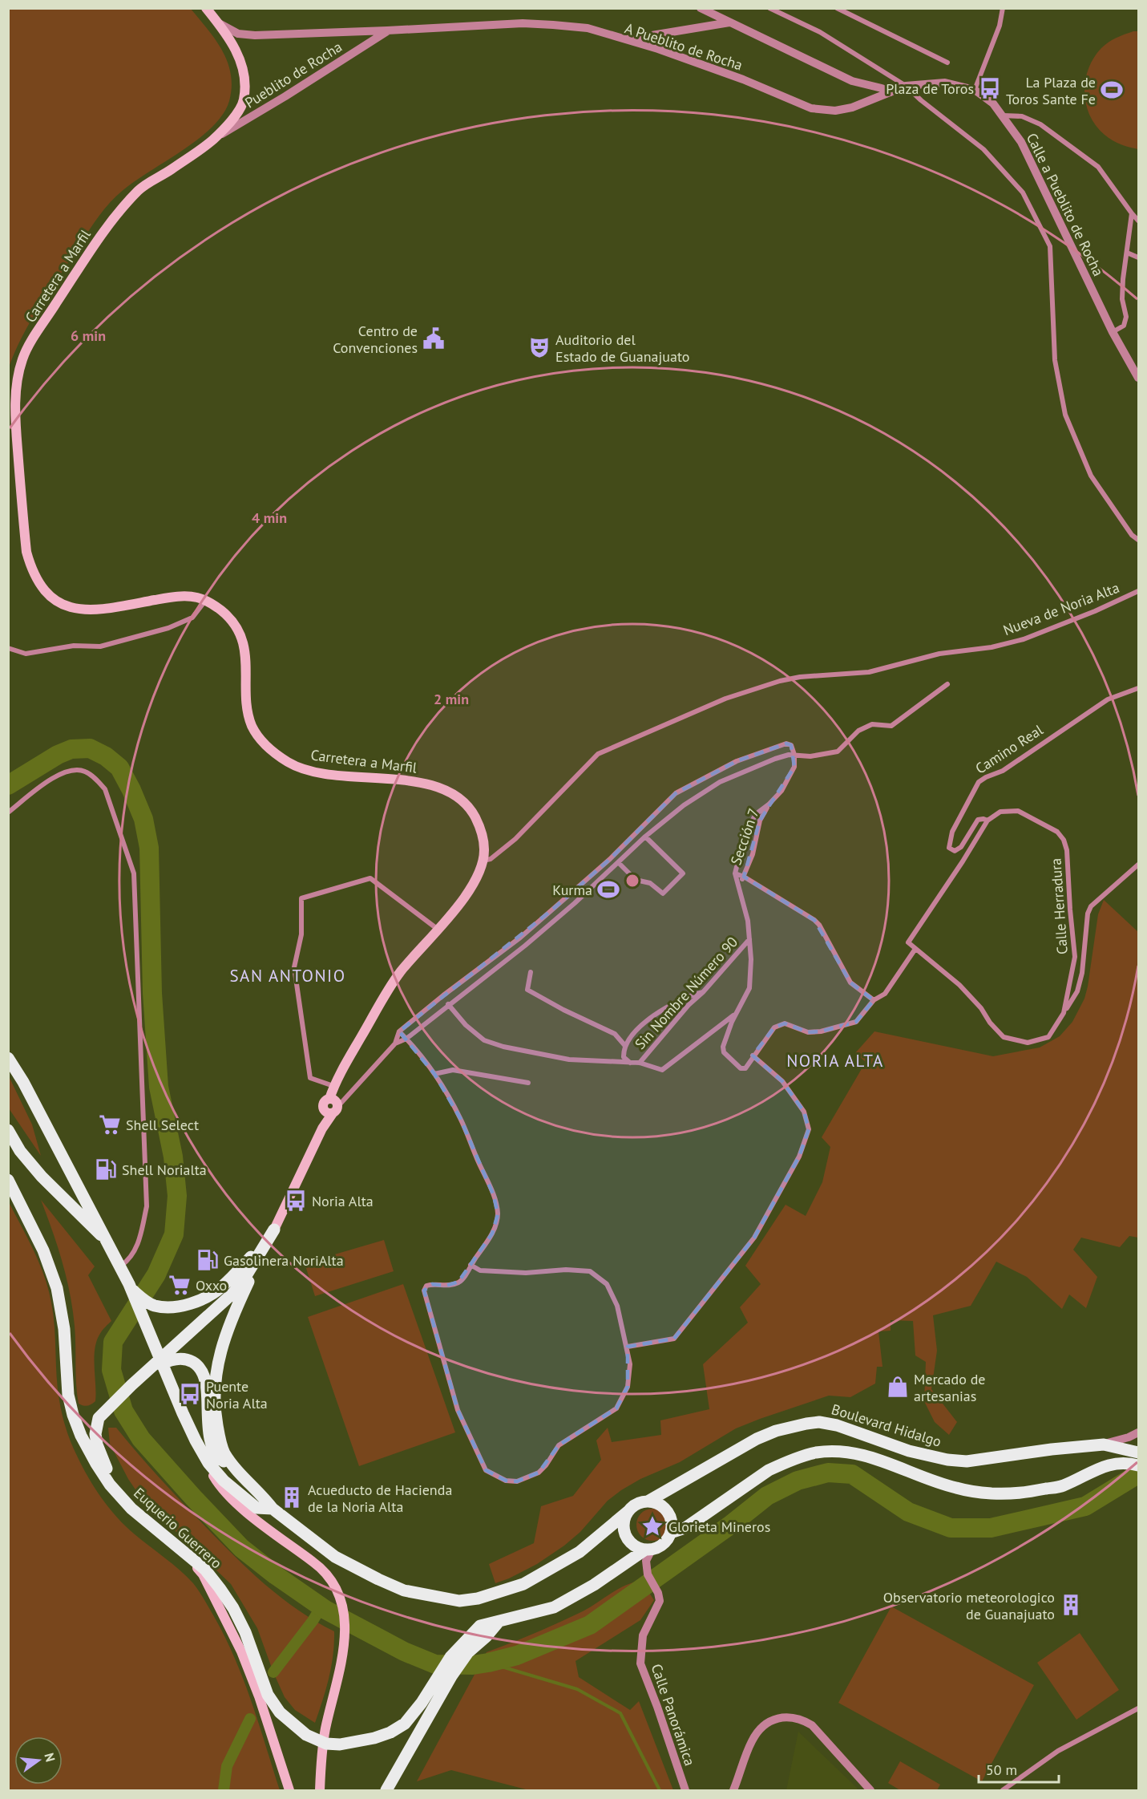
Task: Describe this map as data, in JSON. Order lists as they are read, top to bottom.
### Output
{
  "streets": {
    "main road": ["Carretera a Marfil", "Boulevard Hidalgo", "Euquerio Guerrero"],
    "street": [
      "A Pueblito de Rocha",
      "Pueblito de Rocha",
      "Calle a Pueblito de Rocha",
      "Nueva de Noria Alta",
      "Camino Real",
      "Sección 7",
      "Calle Herradura",
      "Sin Nombre Número 90",
      "Calle Panorámica"
    ]
  },
  "crossings": [
    ["A Pueblito de Rocha", "Pueblito de Rocha"],
    ["A Pueblito de Rocha", "Calle a Pueblito de Rocha"],
    ["A Pueblito de Rocha", "Carretera a Marfil"],
    ["Pueblito de Rocha", "Carretera a Marfil"],
    ["Carretera a Marfil", "Nueva de Noria Alta"],
    ["Camino Real", "Calle Herradura"],
    ["Boulevard Hidalgo", "Calle Panorámica"]
  ],
  "districts": ["SAN ANTONIO", "NORIA ALTA"],
  "places": {
    "bus stop": ["Plaza de Toros", "Noria Alta", "Puente Noria Alta"],
    "sports": ["La Plaza de Toros Sante Fe", "Kurma"],
    "public building": ["Centro de Convenciones"],
    "theatre": ["Auditorio del Estado de Guanajuato"],
    "supermarket": ["Shell Select", "Oxxo"],
    "fuel station": ["Shell Norialta", "Gasolinera NoriAlta"],
    "shop": ["Mercado de artesanias"],
    "building": ["Acueducto de Hacienda de la Noria Alta", "Observatorio meteorologico de Guanajuato"],
    "place": ["Glorieta Mineros"]
  },
  "scale_bar": "50 m",
  "north": "right",
  "rings": ["6 min", "4 min", "2 min"]
}
